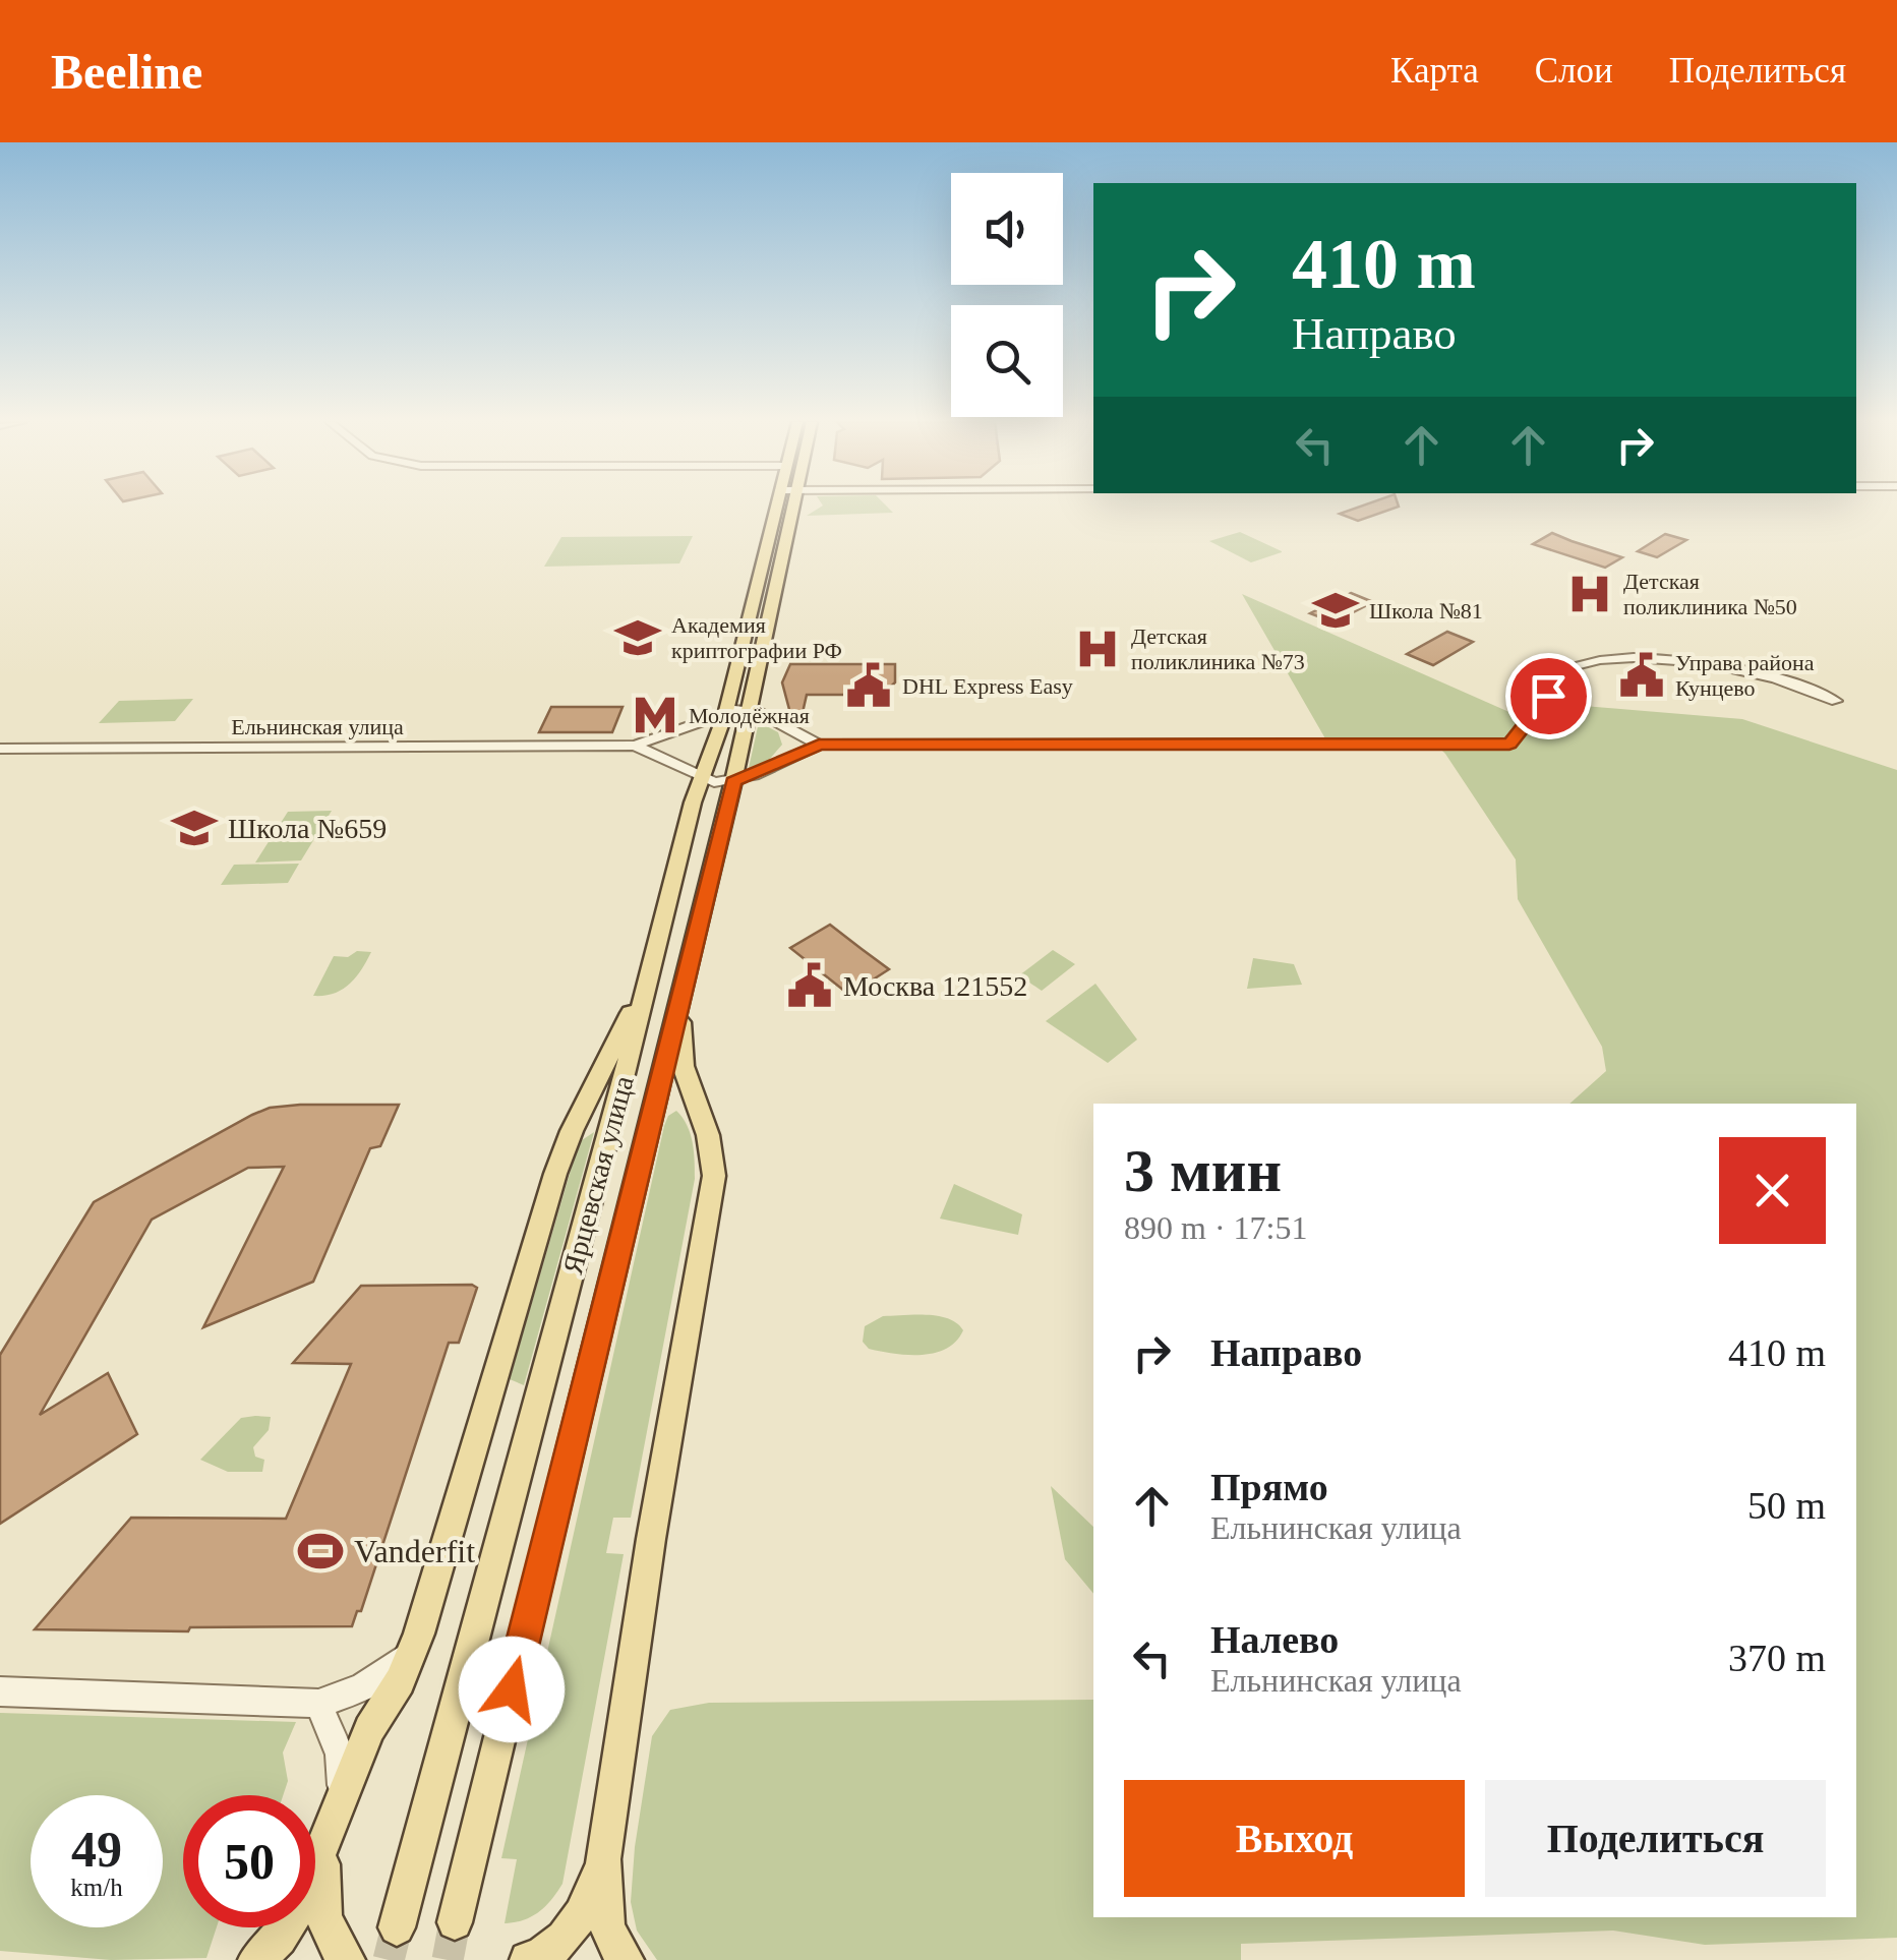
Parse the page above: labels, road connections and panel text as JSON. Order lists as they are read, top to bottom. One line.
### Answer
{"streets":{"main road":["Ярцевская улица"],"street":["Ельнинская улица"]},"places":{"hospital":["Детская поликлиника №50","Детская поликлиника №73"],"school or university":["Школа №81","Академия криптографии РФ","Школа №659"],"public building":["Управа района Кунцево","DHL Express Easy","Москва 121552"],"metro station":["Молодёжная"],"sports":["Vanderfit"]},"page":{"header":"Beeline","nav":["Карта","Слои","Поделиться"],"turn":["410 m","Направо"],"heading":["3 мин","890 m · 17:51"],"list":[{"name":"Направо","value":"410 m"},{"name":"Прямо","note":"Ельнинская улица","value":"50 m"},{"name":"Налево","note":"Ельнинская улица","value":"370 m"}],"buttons":["Выход","Поделиться"],"speed":"49 km/h","limit":"50"}}
